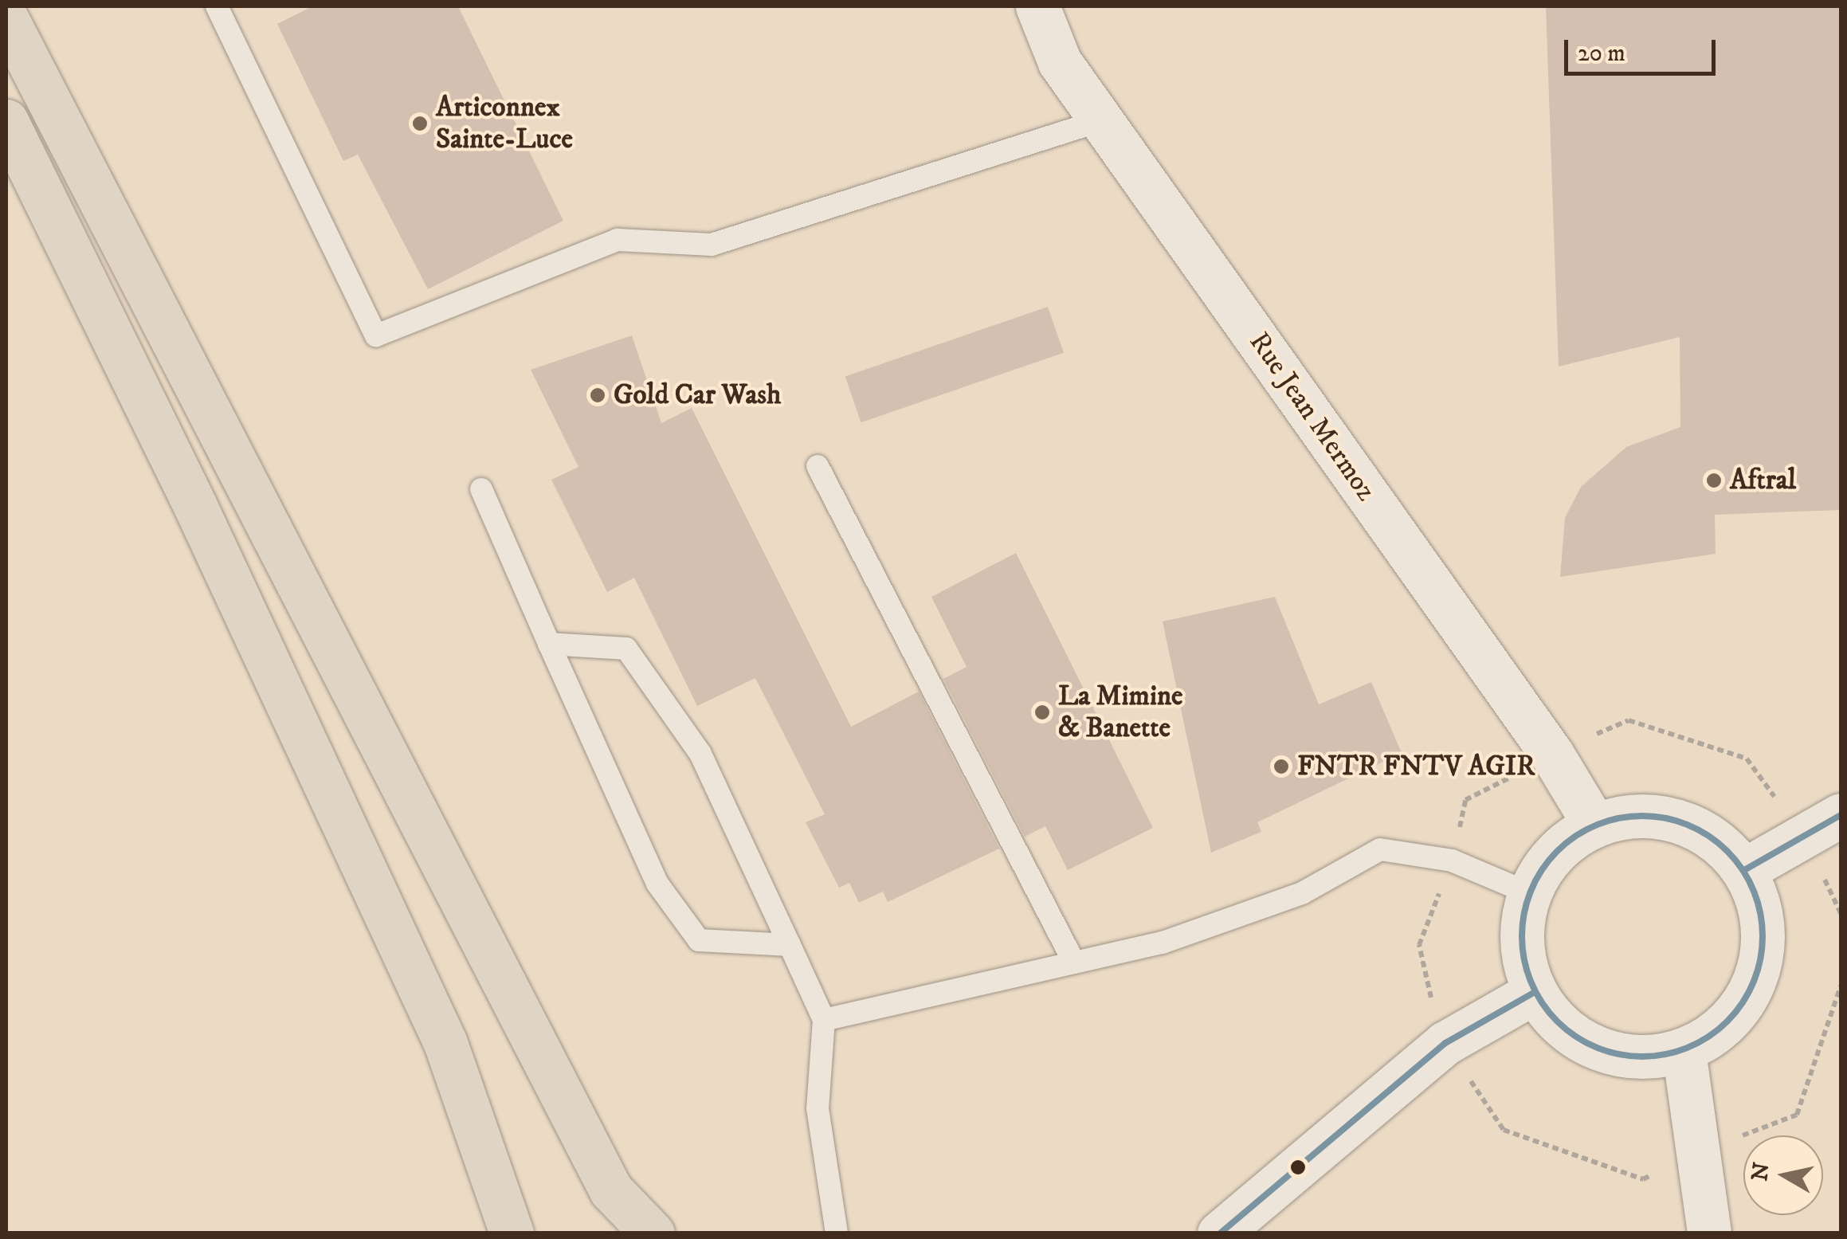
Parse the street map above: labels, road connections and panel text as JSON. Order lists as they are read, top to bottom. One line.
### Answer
{"streets":{"street":["Rue Jean Mermoz"]},"places":["Articonnex Sainte-Luce","Gold Car Wash","Aftral","La Mimine & Banette","FNTR FNTV AGIR"],"scale_bar":"20 m","north":"left"}
